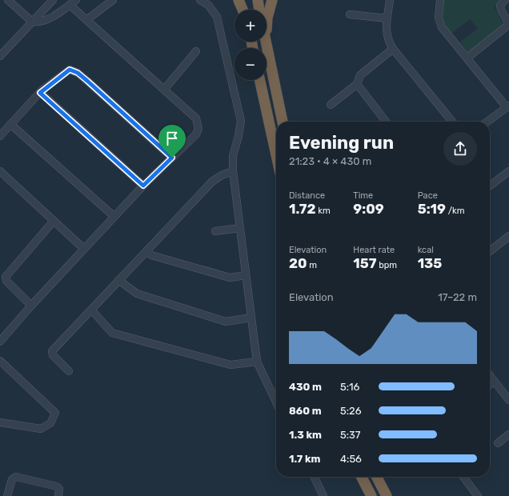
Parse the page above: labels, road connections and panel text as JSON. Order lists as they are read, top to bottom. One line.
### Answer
{"page":{"map_buttons":["+","−"],"heading":["Evening run","21:23 · 4 × 430 m"],"stats":[["Distance","1.72 km"],["Time","9:09"],["Pace","5:19 /km"],["Elevation","20 m"],["Heart rate","157 bpm"],["kcal","135"]],"chart":["Elevation","17–22 m"],"list":[{"name":"430 m","note":"5:16"},{"name":"860 m","note":"5:26"},{"name":"1.3 km","note":"5:37"},{"name":"1.7 km","note":"4:56"}]}}
